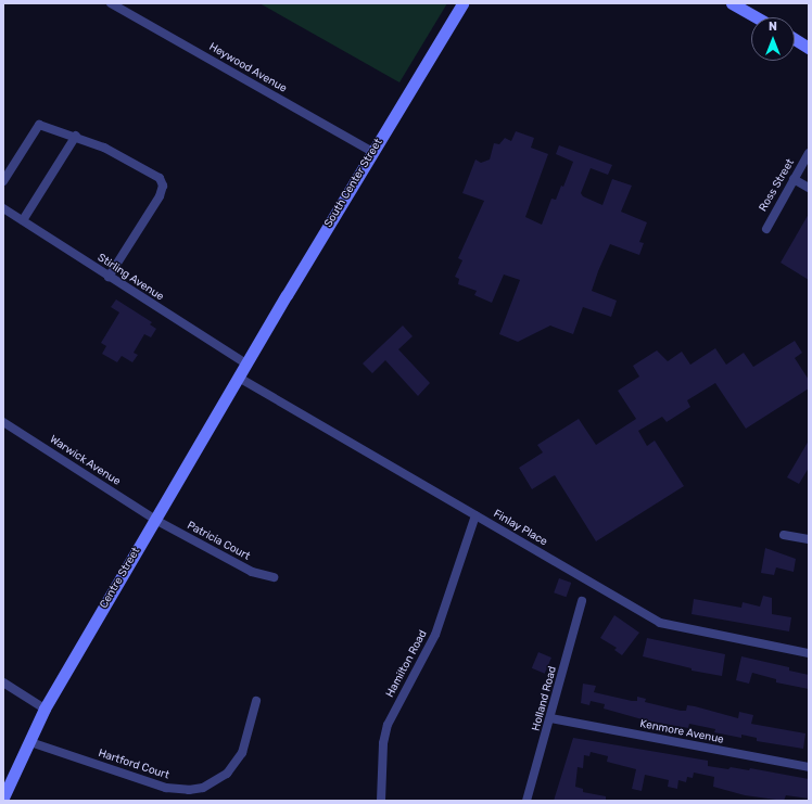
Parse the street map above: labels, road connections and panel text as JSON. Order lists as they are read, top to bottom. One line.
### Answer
{"streets":{"main road":["South Center Street","Centre Street"],"street":["Heywood Avenue","Ross Street","Stirling Avenue","Warwick Avenue","Finlay Place","Patricia Court","Hamilton Road","Holland Road","Kenmore Avenue","Hartford Court"]},"crossings":[["Heywood Avenue","South Center Street"],["South Center Street","Stirling Avenue"],["South Center Street","Centre Street"],["Stirling Avenue","Centre Street"],["Warwick Avenue","Patricia Court"],["Warwick Avenue","Centre Street"],["Finlay Place","Centre Street"],["Finlay Place","Hamilton Road"],["Patricia Court","Centre Street"],["Centre Street","Hartford Court"],["Holland Road","Kenmore Avenue"]],"north":"top"}
